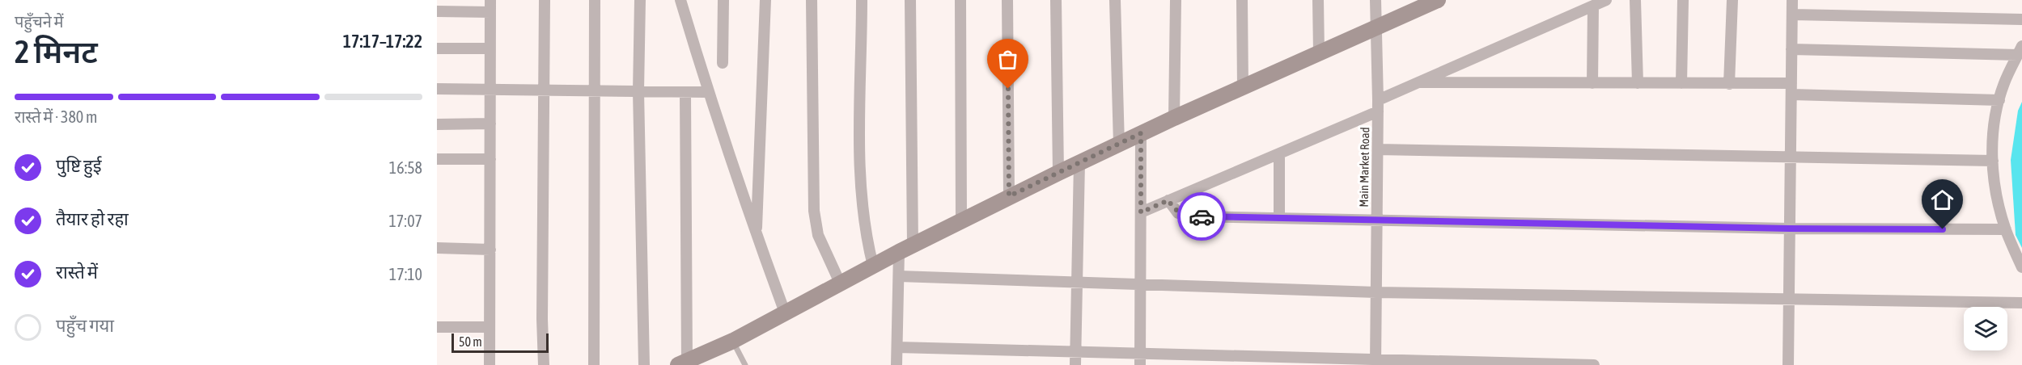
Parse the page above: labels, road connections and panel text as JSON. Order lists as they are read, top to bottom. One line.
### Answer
{"streets":{"street":["Main Market Road"]},"scale_bar":"50 m","page":{"heading":["2 मिनट","पहुँचने में","17:17–17:22"],"bar":"रास्ते में · 380 m","list":[["पुष्टि हुई","16:58"],["तैयार हो रहा","17:07"],["रास्ते में","17:10"],"पहुँच गया"],"scale":"50 m"}}
